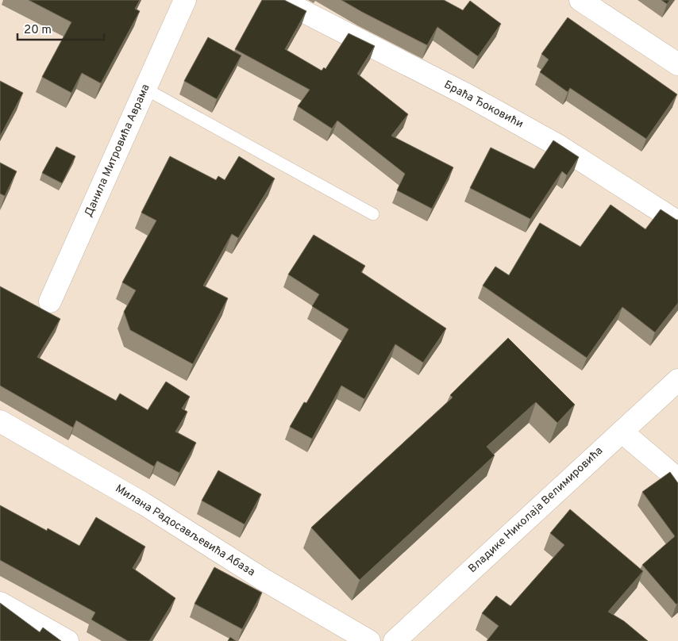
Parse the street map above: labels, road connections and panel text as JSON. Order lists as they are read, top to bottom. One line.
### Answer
{"streets":{"street":["Браћа Ђоковићи","Данила Митровића Аврама","Владике Николаја Велимировића","Милана Радосављевића Абаза"]},"scale_bar":"20 m"}
